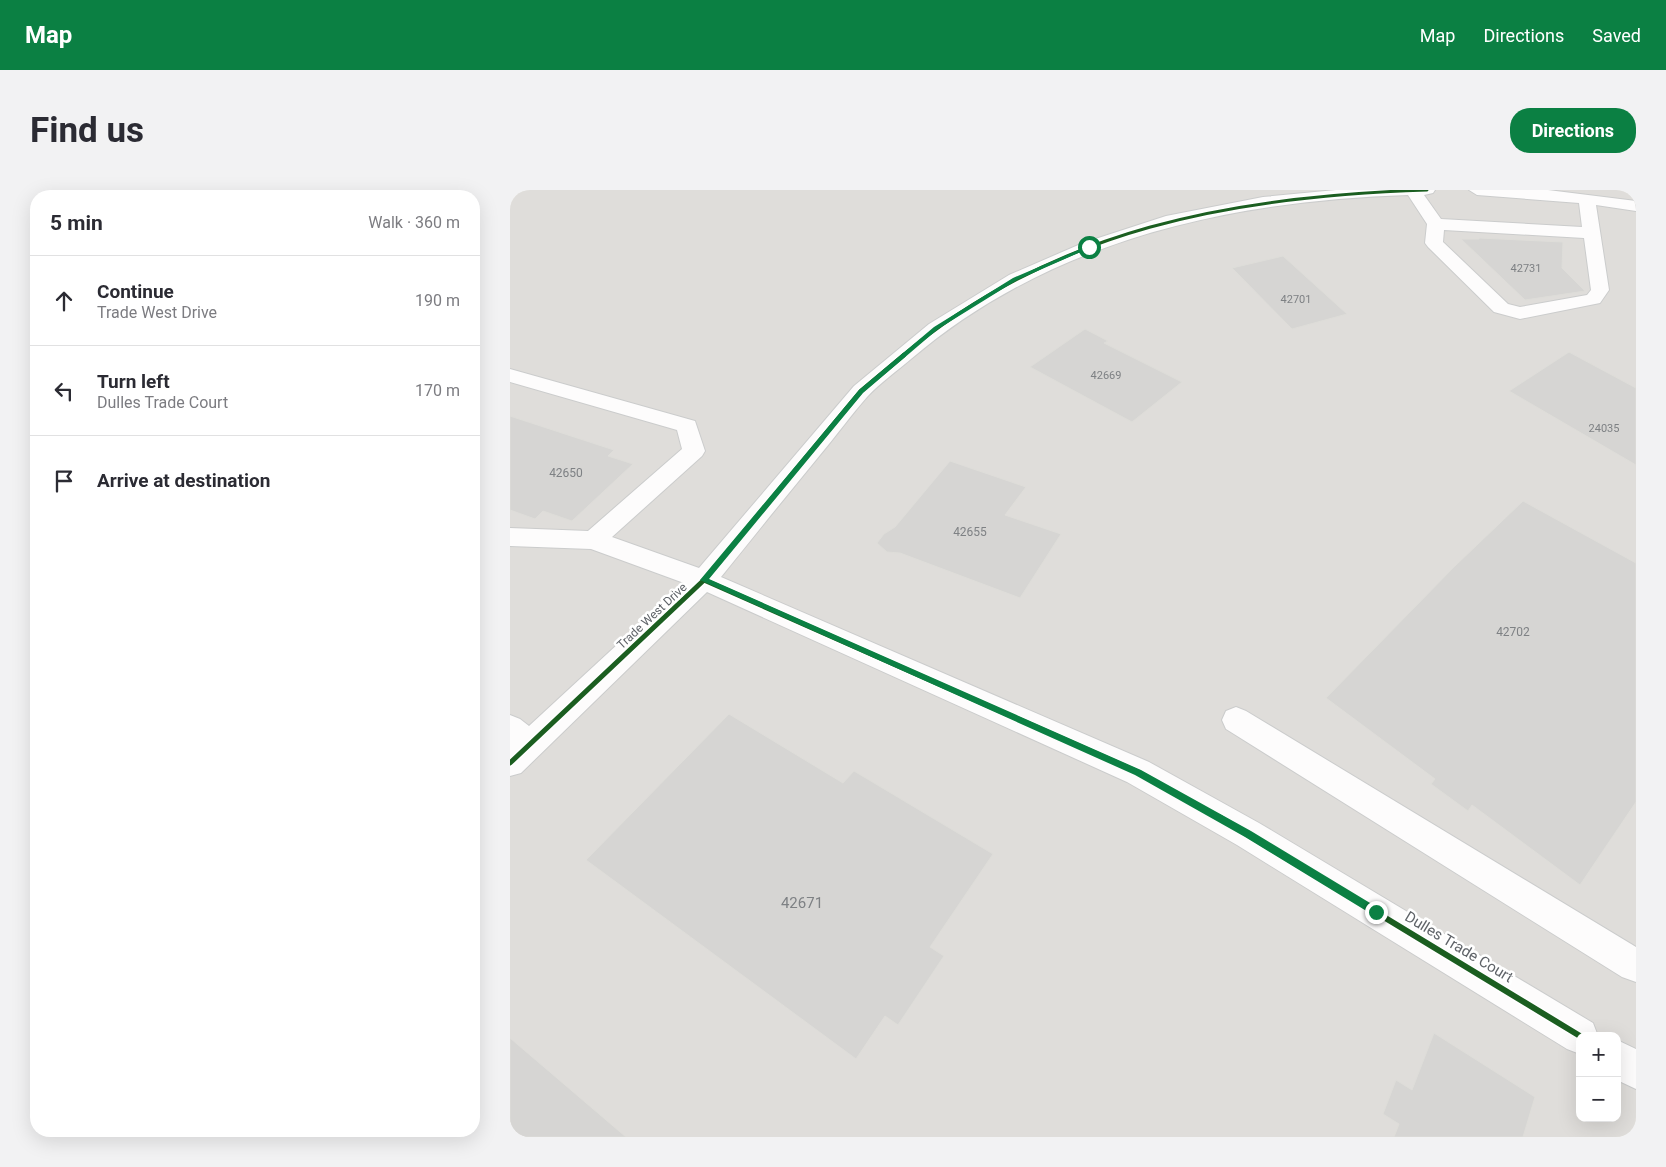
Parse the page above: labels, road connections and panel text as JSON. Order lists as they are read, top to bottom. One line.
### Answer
{"streets":{"street":["Trade West Drive","Dulles Trade Court"]},"crossings":[["Trade West Drive","Dulles Trade Court"]],"house_numbers":["42731","42701","42669","24035","42650","42655","42702","42671"],"page":{"header":"Map","nav":["Map","Directions","Saved"],"buttons":"Directions","title":"Find us","heading":["5 min","Walk · 360 m"],"list":[["Continue","Trade West Drive","190 m"],["Turn left","Dulles Trade Court","170 m"],"Arrive at destination"],"map_buttons":["+","−"]}}
